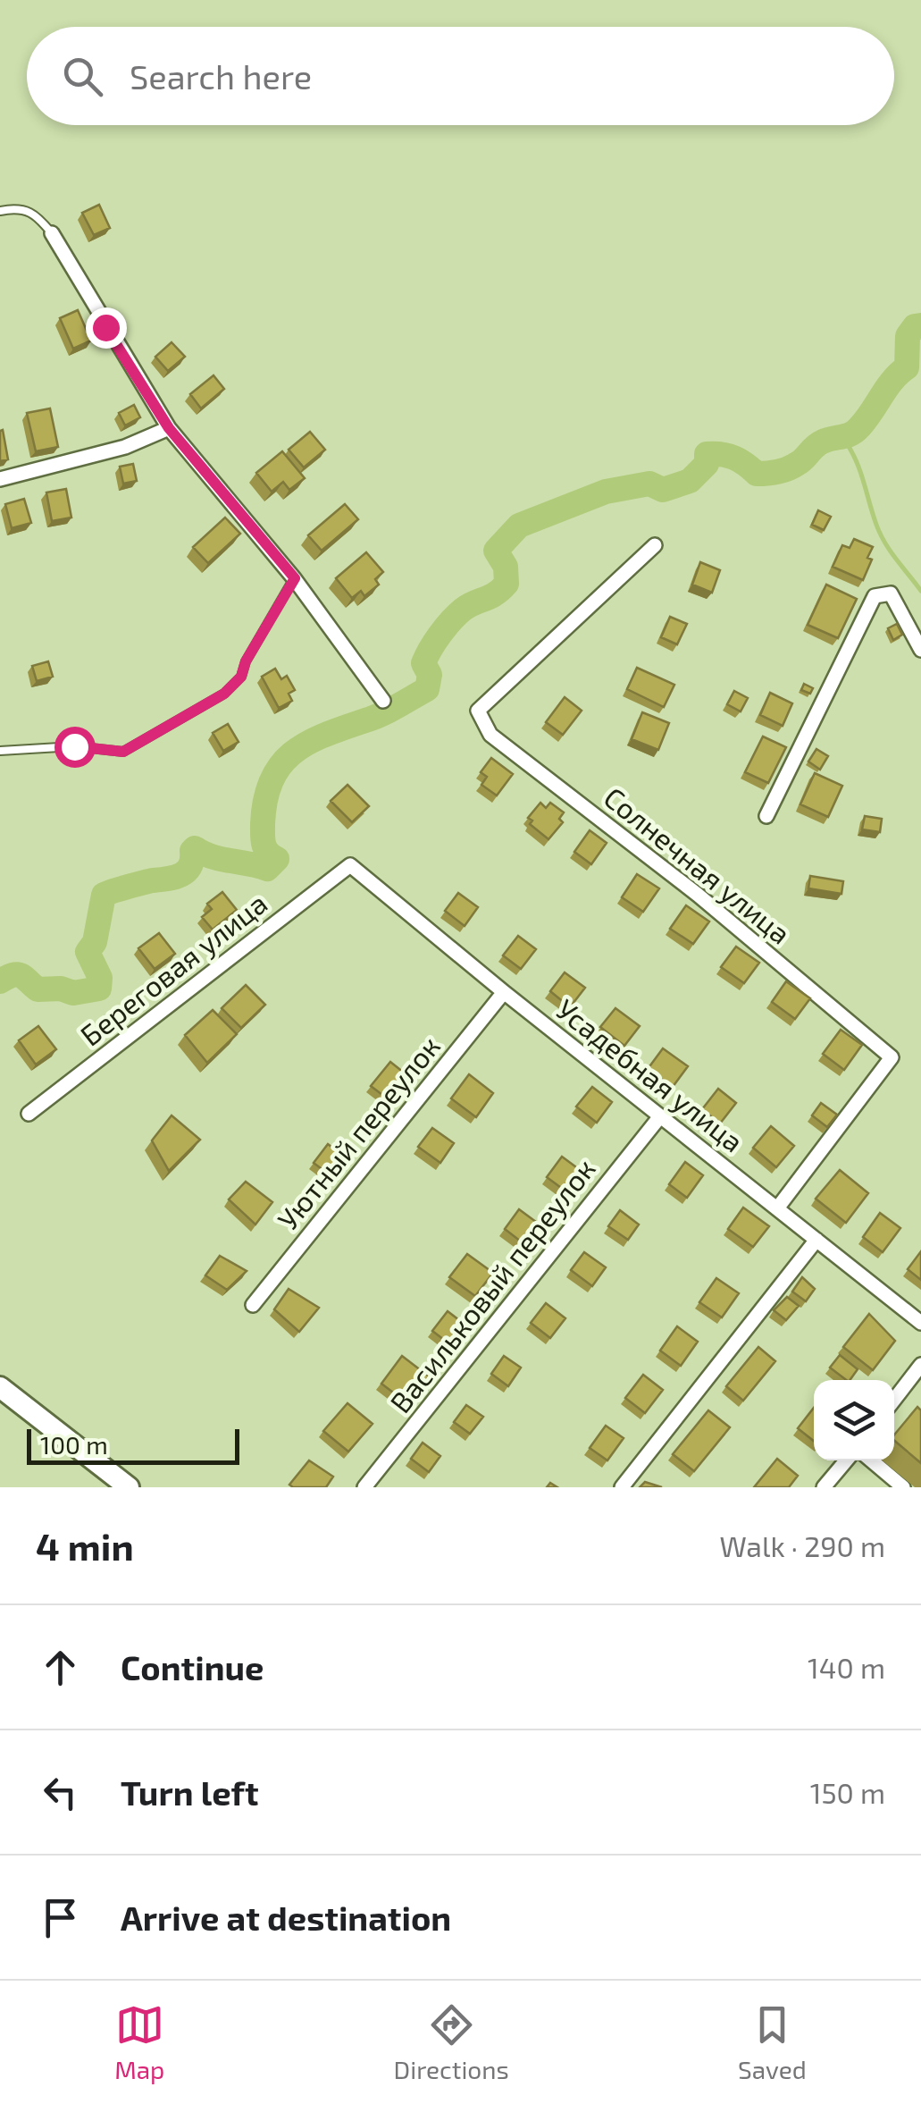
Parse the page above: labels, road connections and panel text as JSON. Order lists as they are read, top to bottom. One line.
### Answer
{"streets":{"street":["Солнечная улица","Береговая улица","Усадебная улица","Уютный переулок","Васильковый переулок"]},"crossings":[["Солнечная улица","Усадебная улица"],["Береговая улица","Усадебная улица"],["Усадебная улица","Уютный переулок"],["Усадебная улица","Васильковый переулок"]],"scale_bar":"100 m","page":{"search":"Search here","scale":"100 m","heading":["4 min","Walk · 290 m"],"list":[["Continue","140 m"],["Turn left","150 m"],"Arrive at destination"],"nav":["Map","Directions","Saved"]}}
